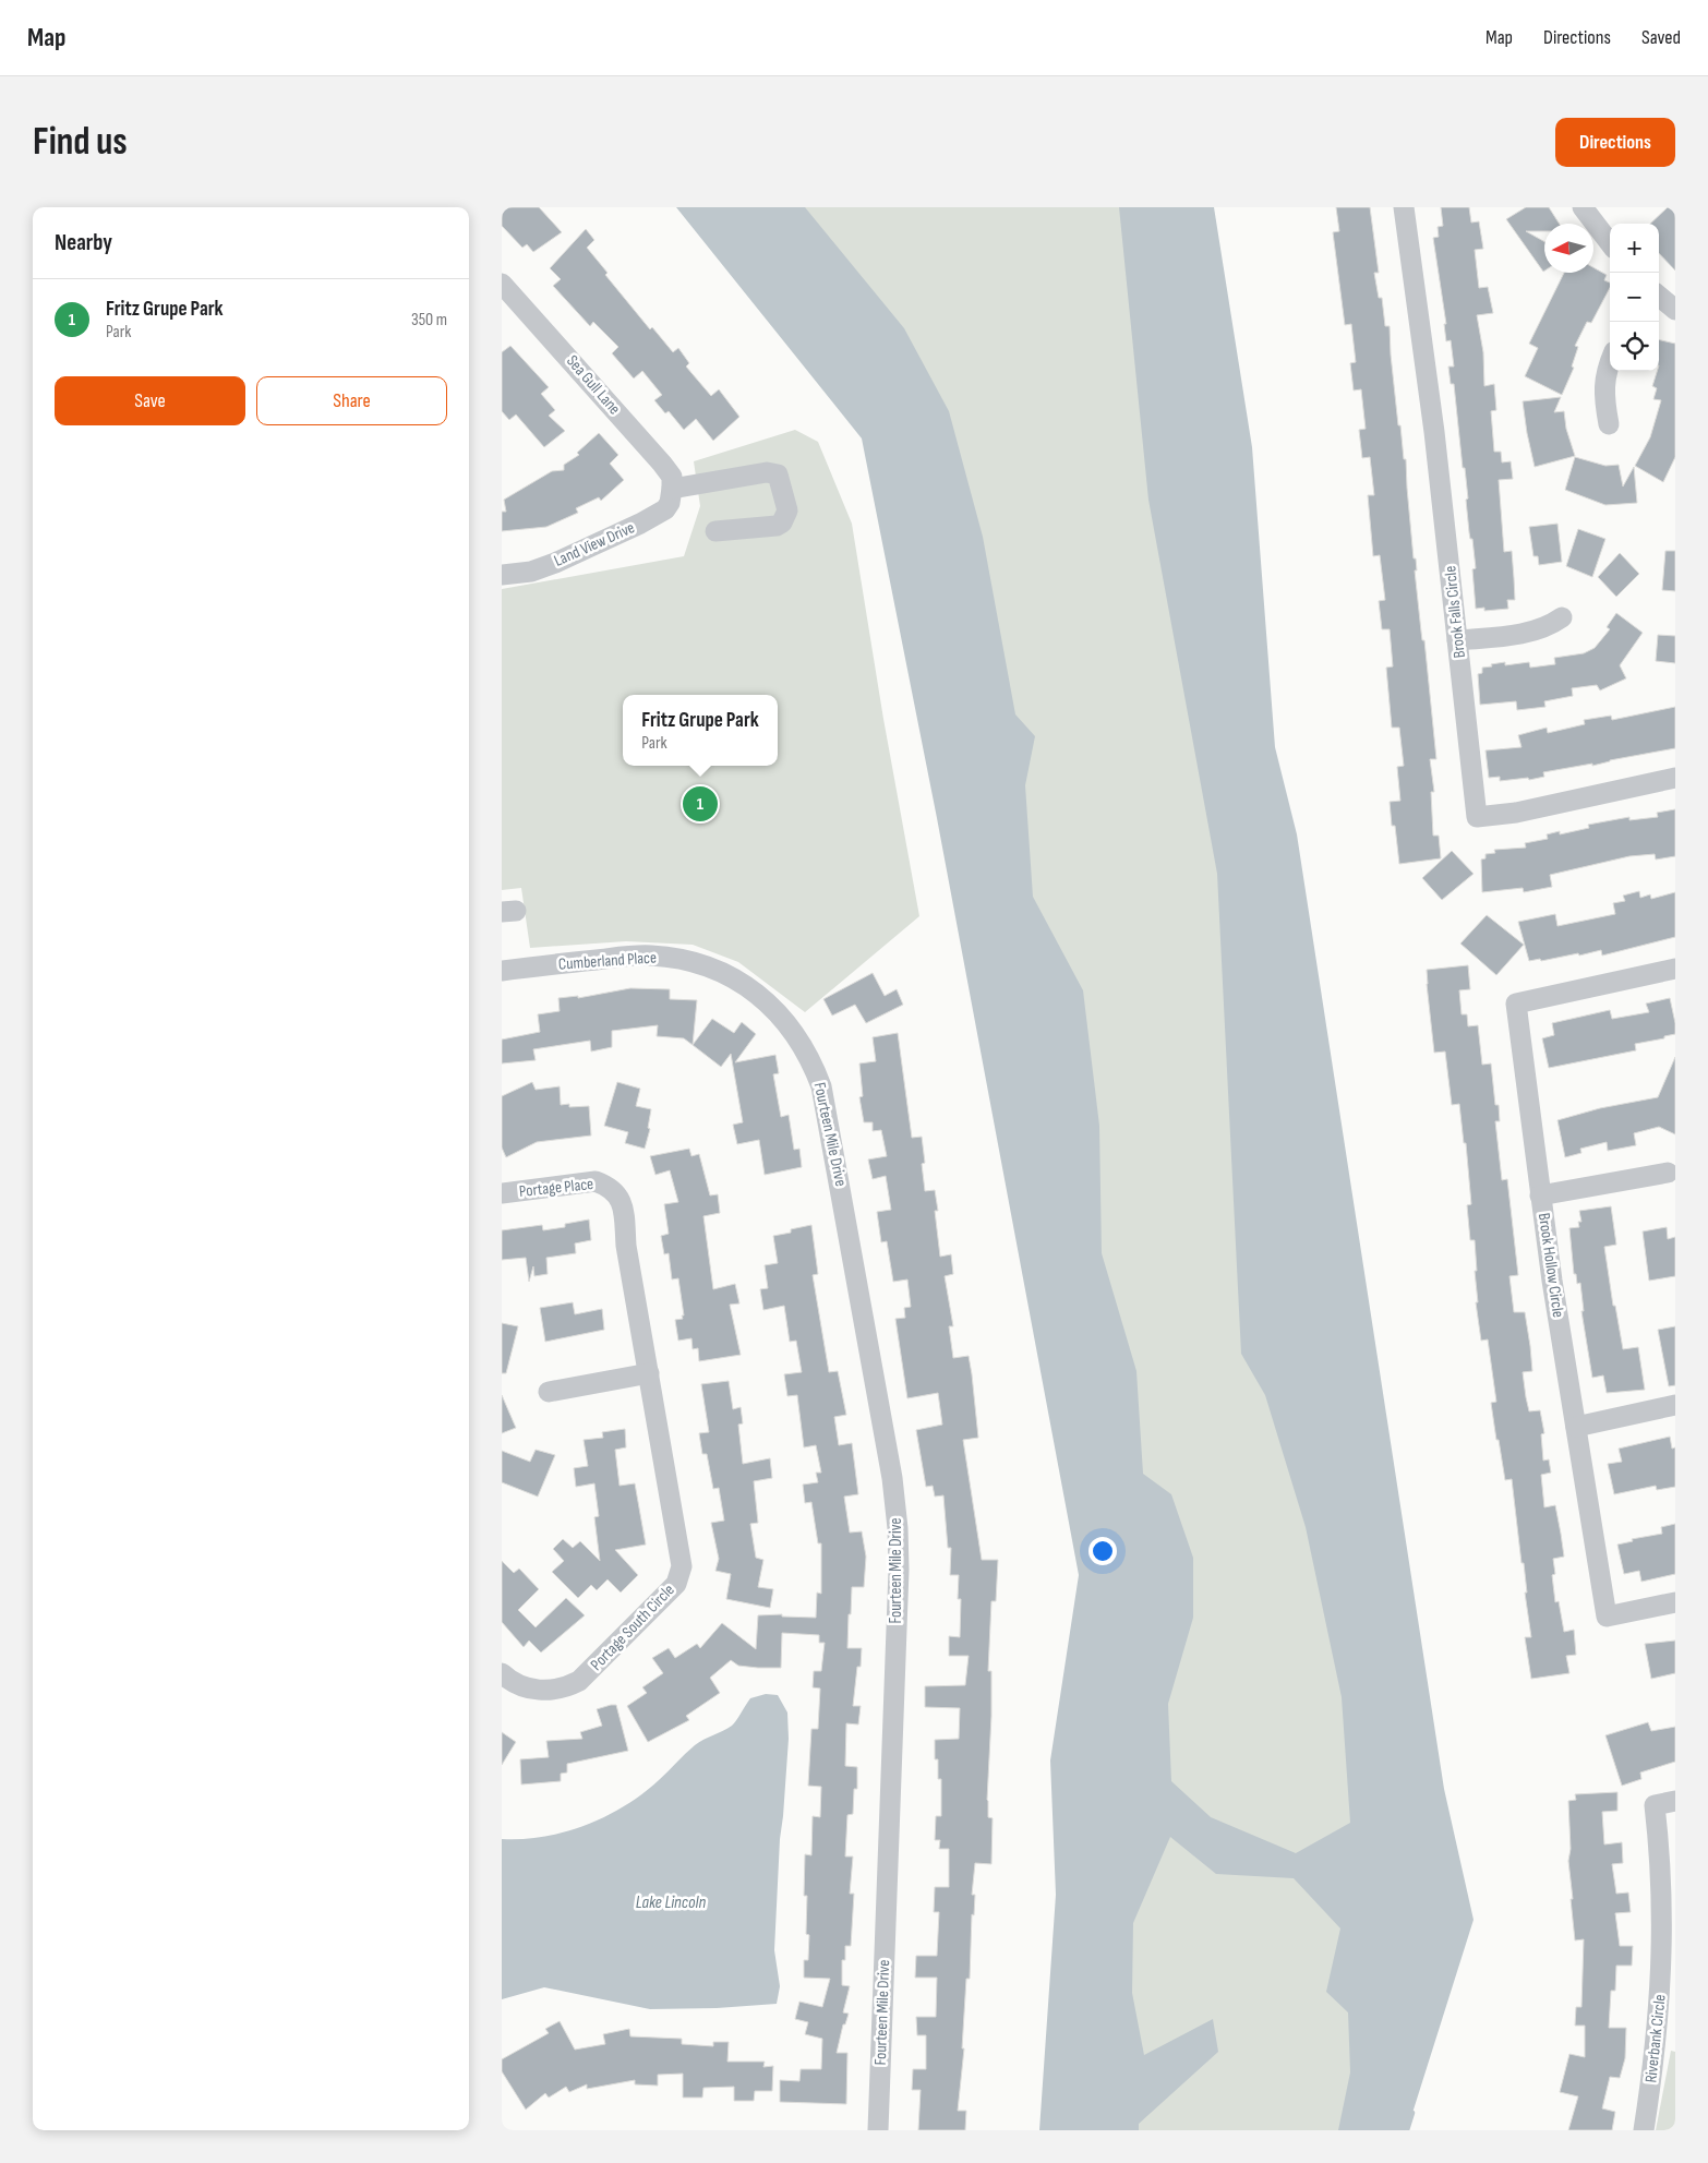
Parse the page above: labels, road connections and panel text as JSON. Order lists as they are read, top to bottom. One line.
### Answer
{"streets":{"street":["Sea Gull Lane","Land View Drive","Brook Falls Circle","Cumberland Place","Fourteen Mile Drive","Portage Place","Brook Hollow Circle","Portage South Circle","Riverbank Circle"]},"crossings":[["Sea Gull Lane","Land View Drive"],["Cumberland Place","Fourteen Mile Drive"],["Portage Place","Portage South Circle"]],"water":["Lake Lincoln"],"north":"left","page":{"header":"Map","nav":["Map","Directions","Saved"],"buttons":["Directions",["Save","Share"]],"title":"Find us","heading":"Nearby","map_buttons":["+","−"],"list":[{"mark":"1","name":"Fritz Grupe Park","note":"Park","value":"350 m"}],"popup":["Fritz Grupe Park","Park"],"pins":"1"}}
